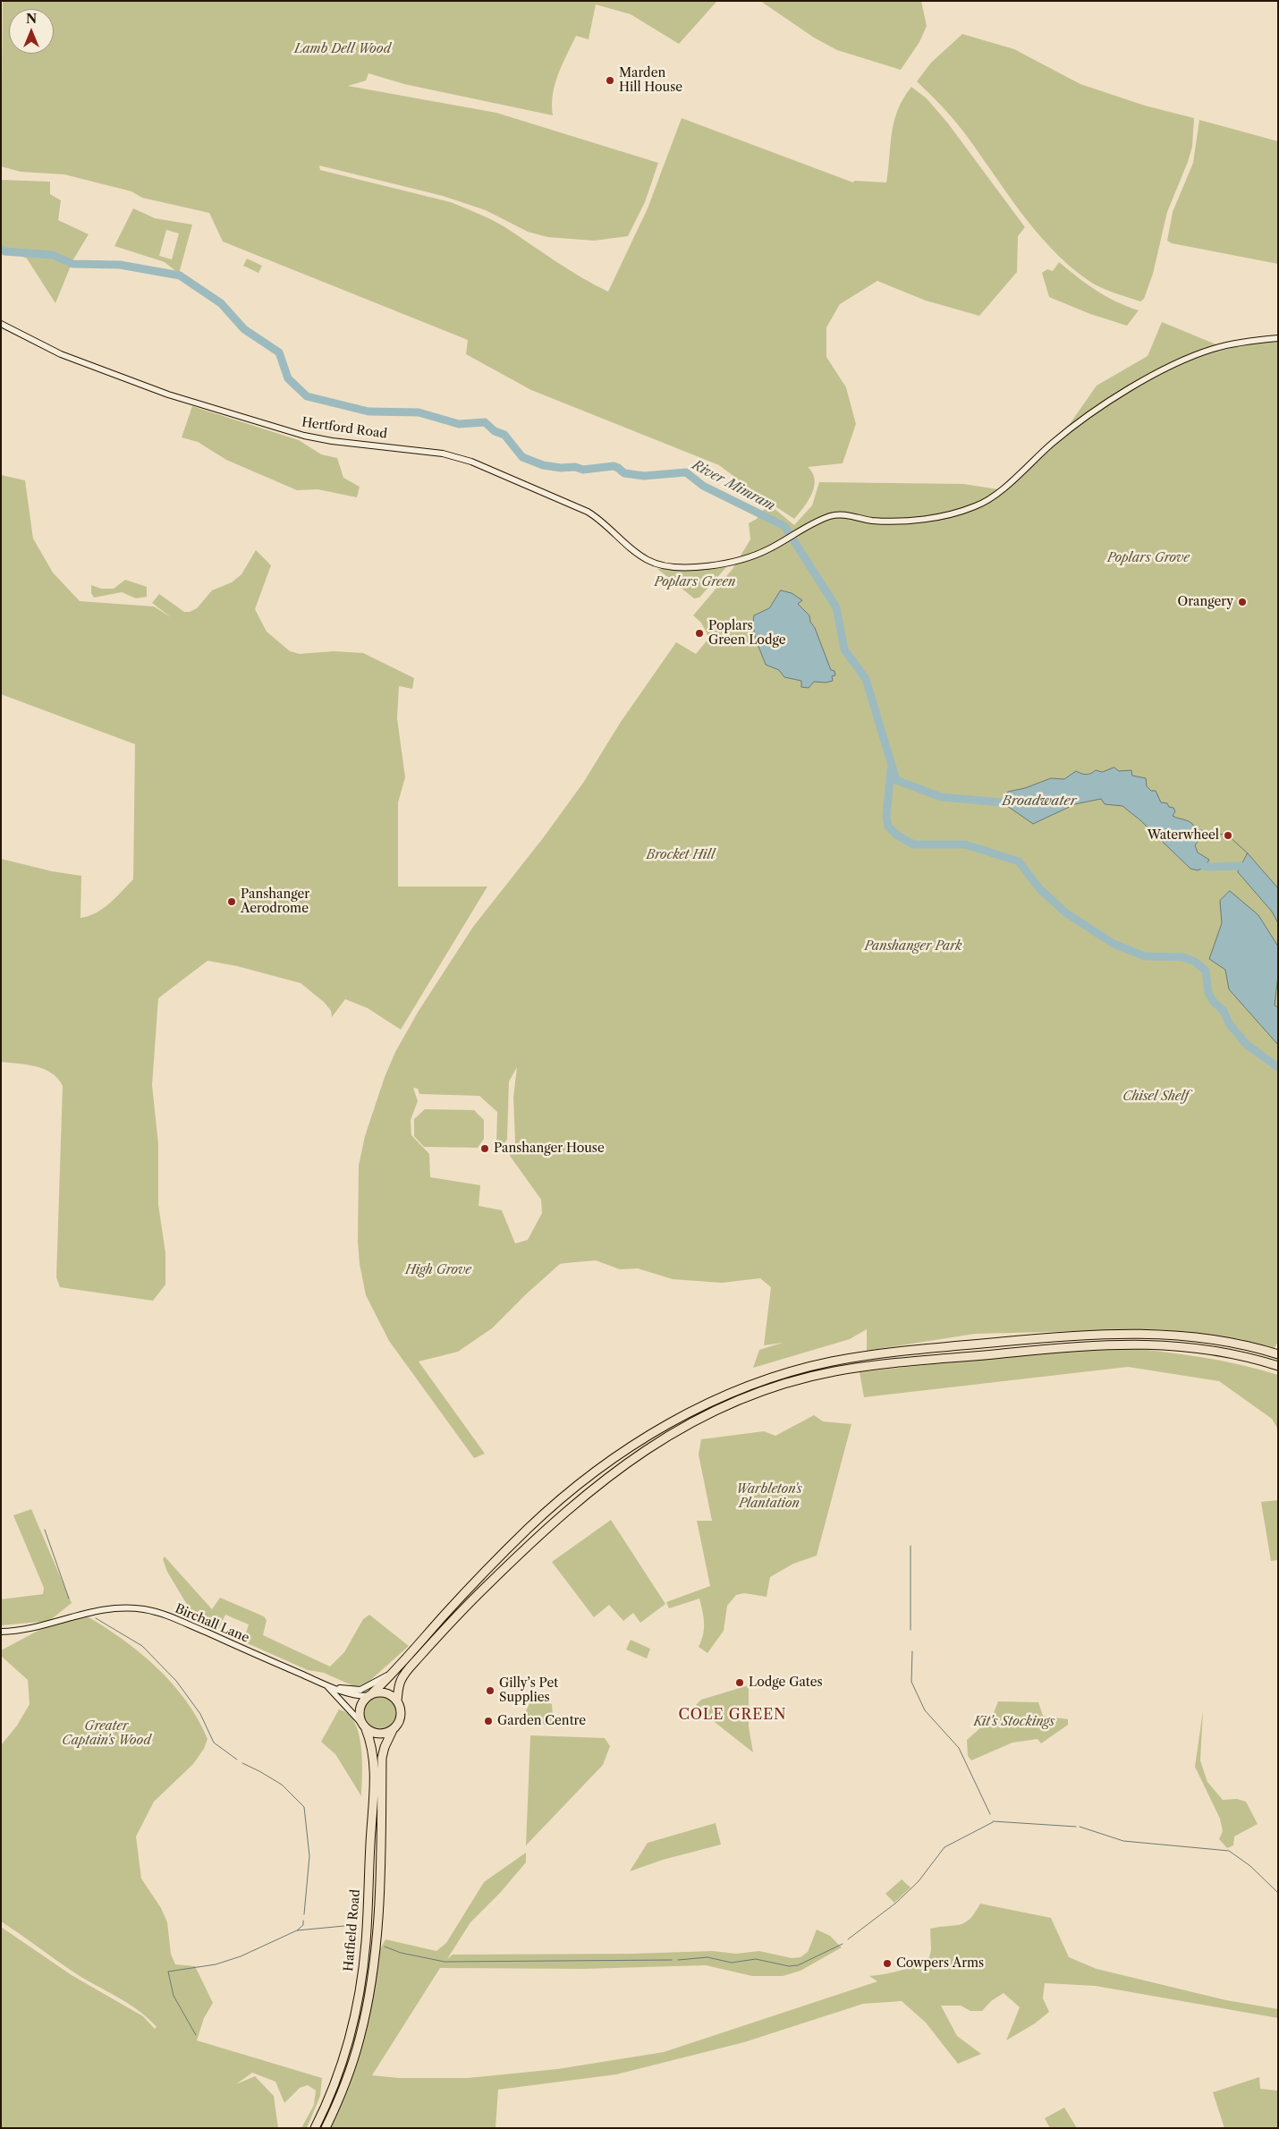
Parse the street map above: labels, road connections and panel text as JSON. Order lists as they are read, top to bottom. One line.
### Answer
{"streets":{"highway":["Hatfield Road"],"main road":["Hertford Road","Birchall Lane"]},"crossings":[["Birchall Lane","Hatfield Road"]],"districts":["COLE GREEN"],"water":["River Mimram","Broadwater"],"parks":["Lamb Dell Wood","Poplars Grove","Poplars Green","Brocket Hill","Panshanger Park","Chisel Shelf","High Grove","Warbleton's Plantation","Kit's Stockings","Greater Captain's Wood"],"places":["Marden Hill House","Orangery","Poplars Green Lodge","Waterwheel","Panshanger Aerodrome","Panshanger House","Lodge Gates","Gilly’s Pet Supplies","Garden Centre","Cowpers Arms"],"north":"top"}
